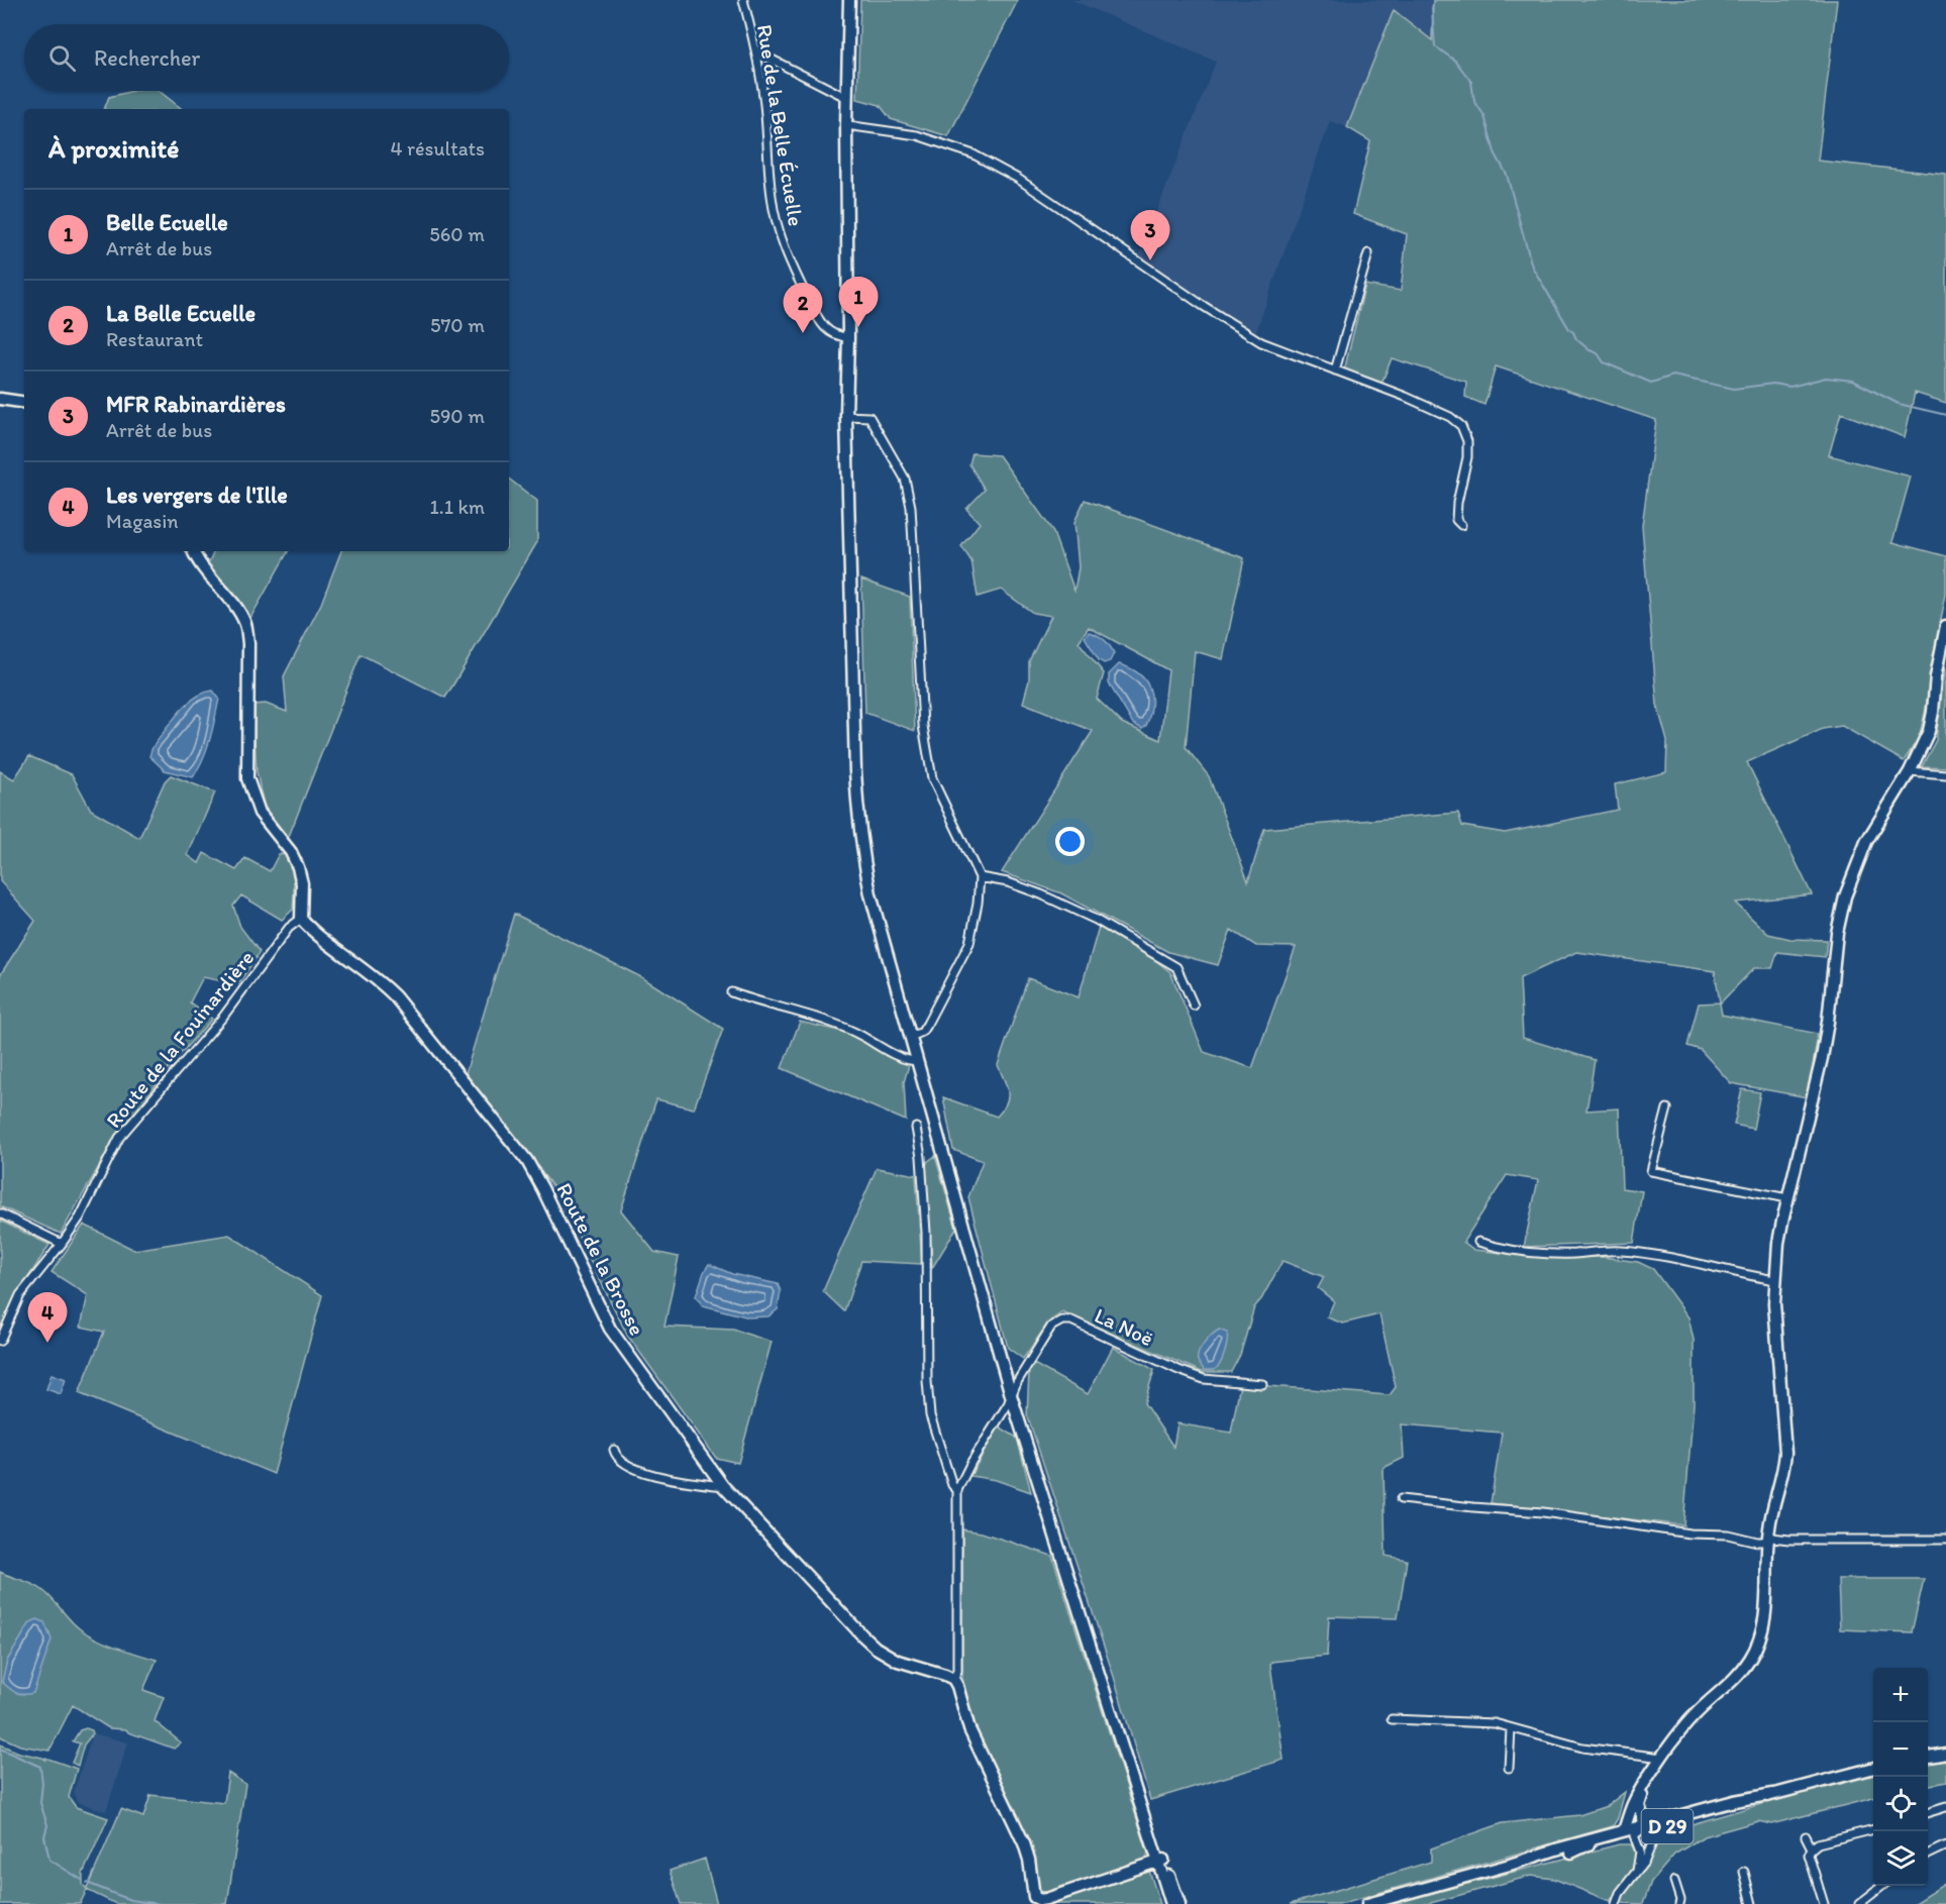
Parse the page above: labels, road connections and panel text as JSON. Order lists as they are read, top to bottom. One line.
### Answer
{"streets":{"street":["Rue de la Belle Écuelle","Route de la Fouinardière","Route de la Brosse","La Noë","D 29"]},"crossings":[["Route de la Fouinardière","Route de la Brosse"]],"page":{"search":"Rechercher","heading":["À proximité","4 résultats"],"list":[{"mark":"1","name":"Belle Ecuelle","note":"Arrêt de bus","value":"560 m"},{"mark":"2","name":"La Belle Ecuelle","note":"Restaurant","value":"570 m"},{"mark":"3","name":"MFR Rabinardières","note":"Arrêt de bus","value":"590 m"},{"mark":"4","name":"Les vergers de l'Ille","note":"Magasin","value":"1.1 km"}],"pins":["3","1","2","4"],"map_buttons":["+","−"]}}
